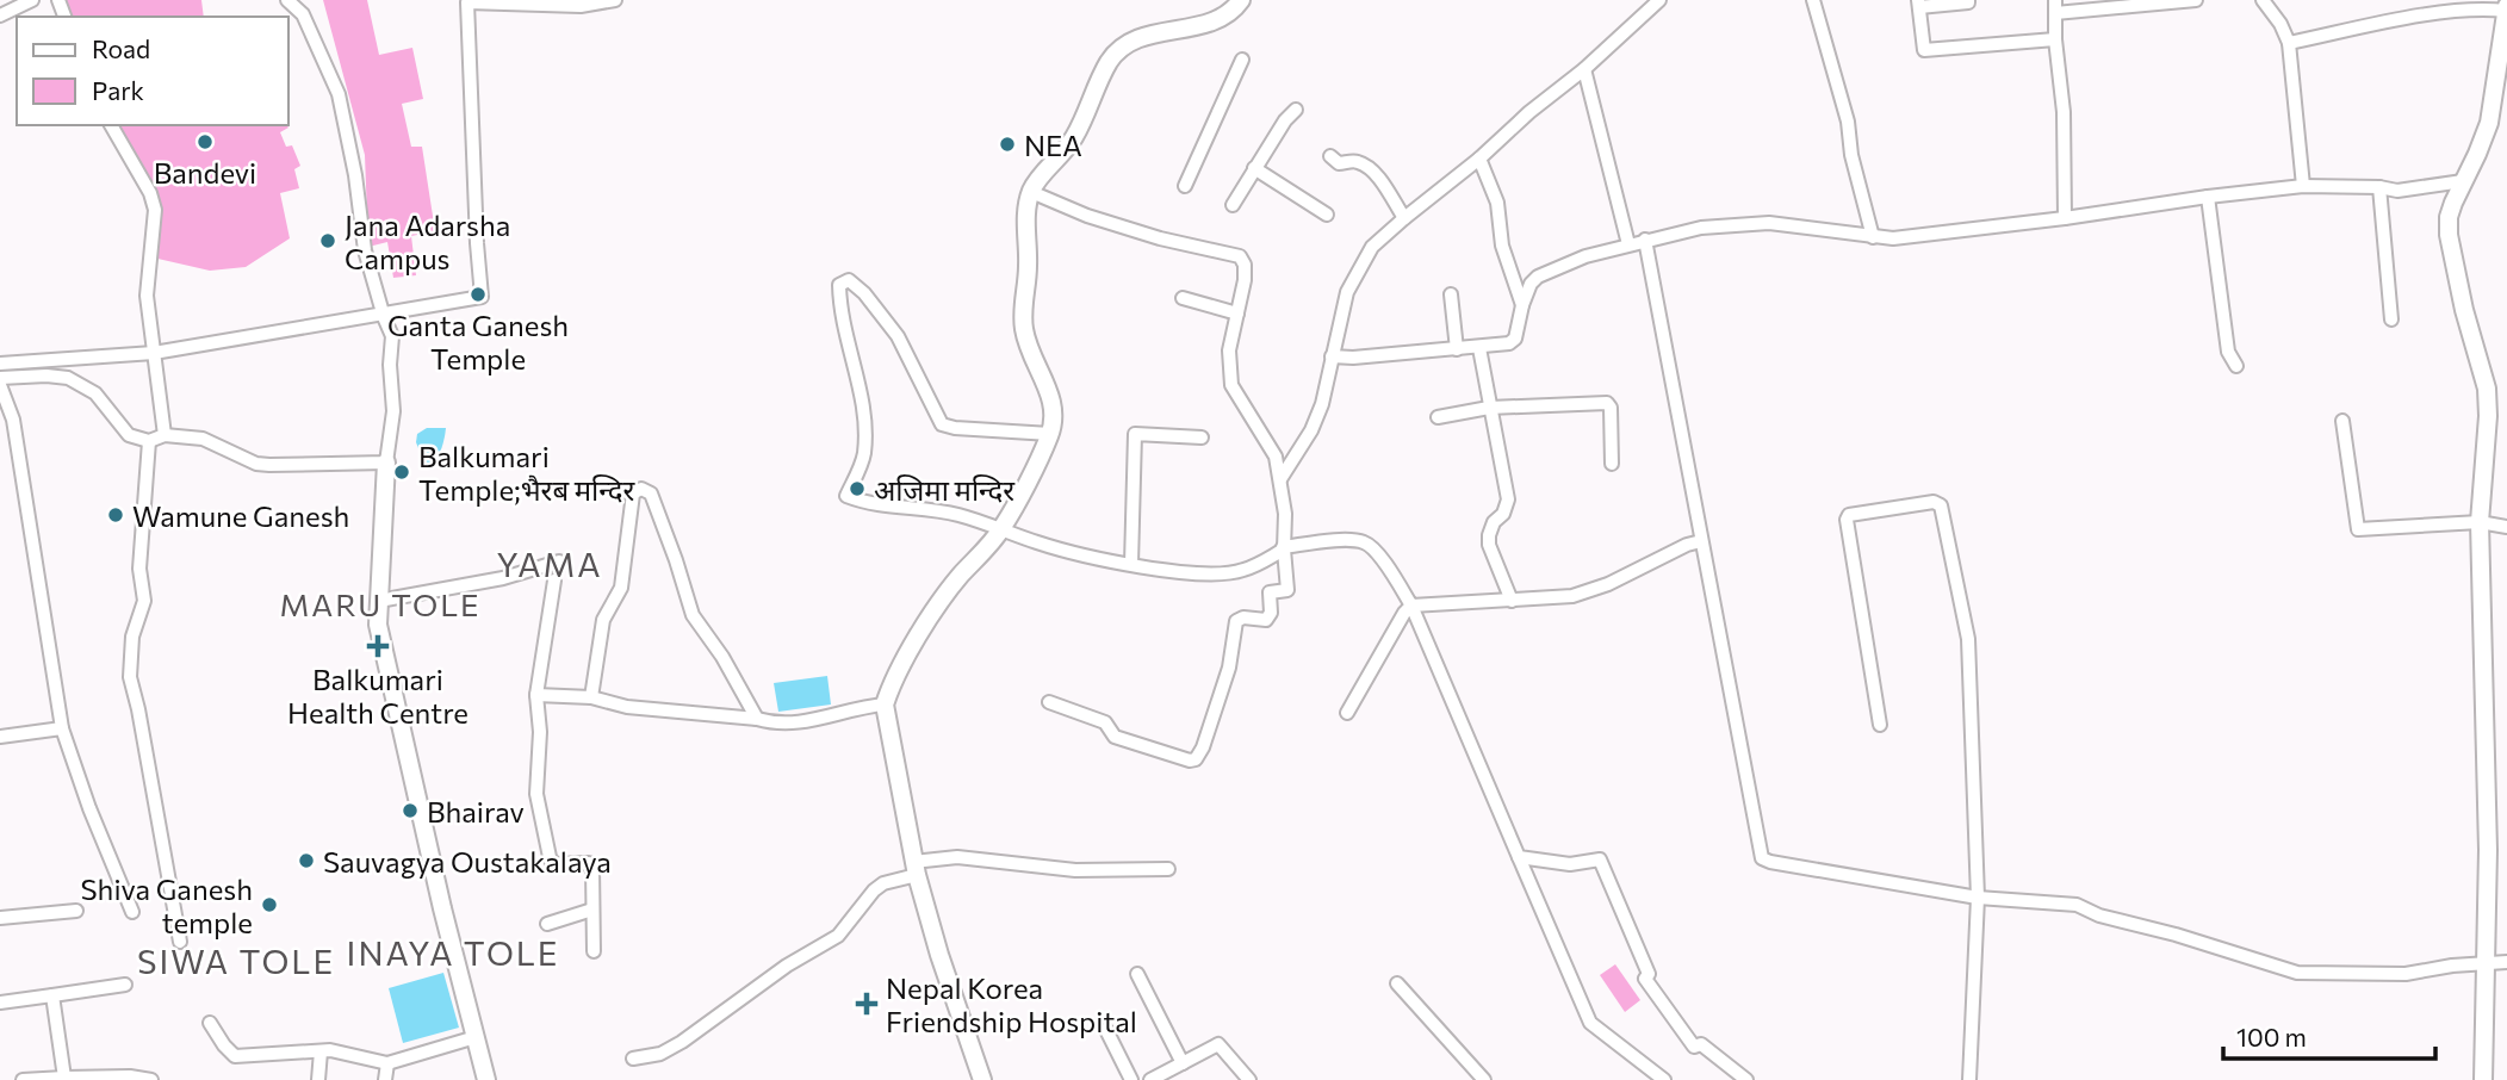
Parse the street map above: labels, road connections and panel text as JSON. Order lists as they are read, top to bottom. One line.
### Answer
{"districts":["YAMA","MARU TOLE","INAYA TOLE","SIWA TOLE"],"places":{"other":["Bandevi","NEA","Jana Adarsha Campus","Ganta Ganesh Temple","Balkumari Temple;भैरब मन्दिर","अजिमा मन्दिर","Wamune Ganesh","Bhairav","Sauvagya Oustakalaya","Shiva Ganesh temple"],"health":["Balkumari Health Centre","Nepal Korea Friendship Hospital"]},"legend":["Road","Park"],"scale_bar":"100 m"}
